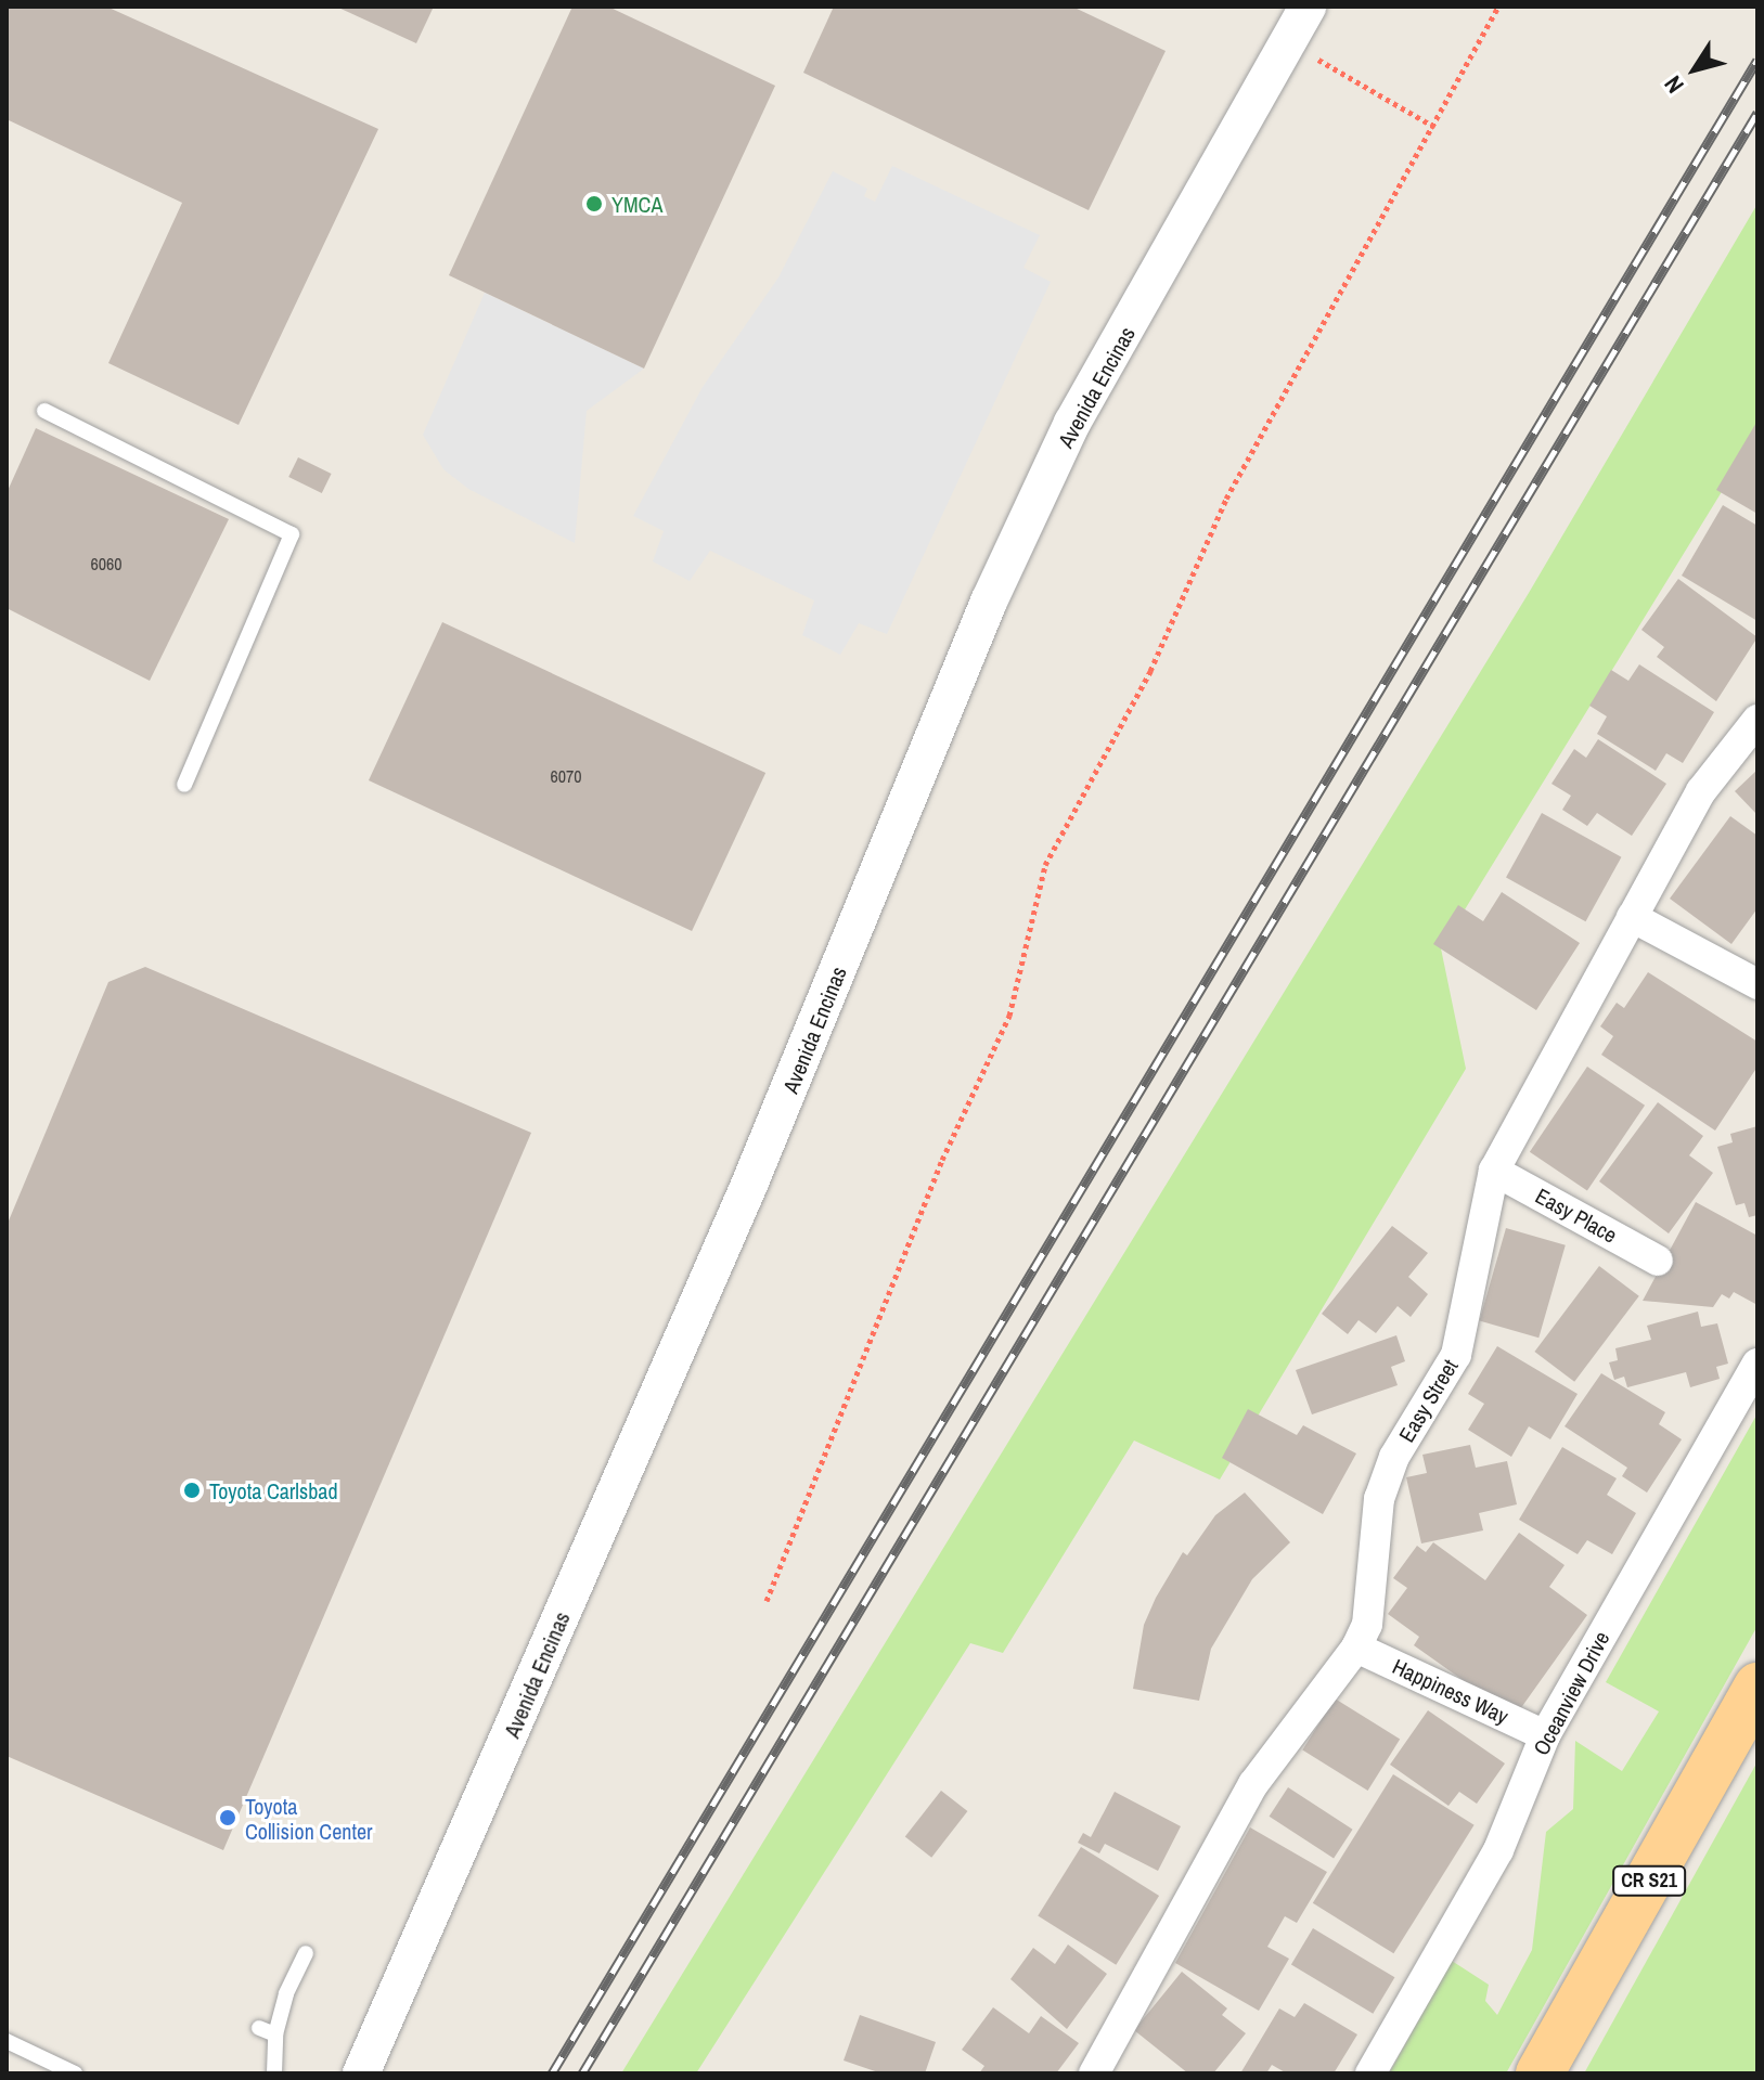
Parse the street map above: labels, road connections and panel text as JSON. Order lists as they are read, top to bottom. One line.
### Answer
{"streets":{"main road":["CR S21"],"street":["Avenida Encinas","Easy Place","Easy Street","Happiness Way","Oceanview Drive"]},"crossings":[["Easy Place","Easy Street"],["Easy Street","Happiness Way"],["Happiness Way","Oceanview Drive"]],"places":["YMCA","Toyota Carlsbad","Toyota Collision Center"],"house_numbers":["6060","6070"],"north":"bottom left"}
